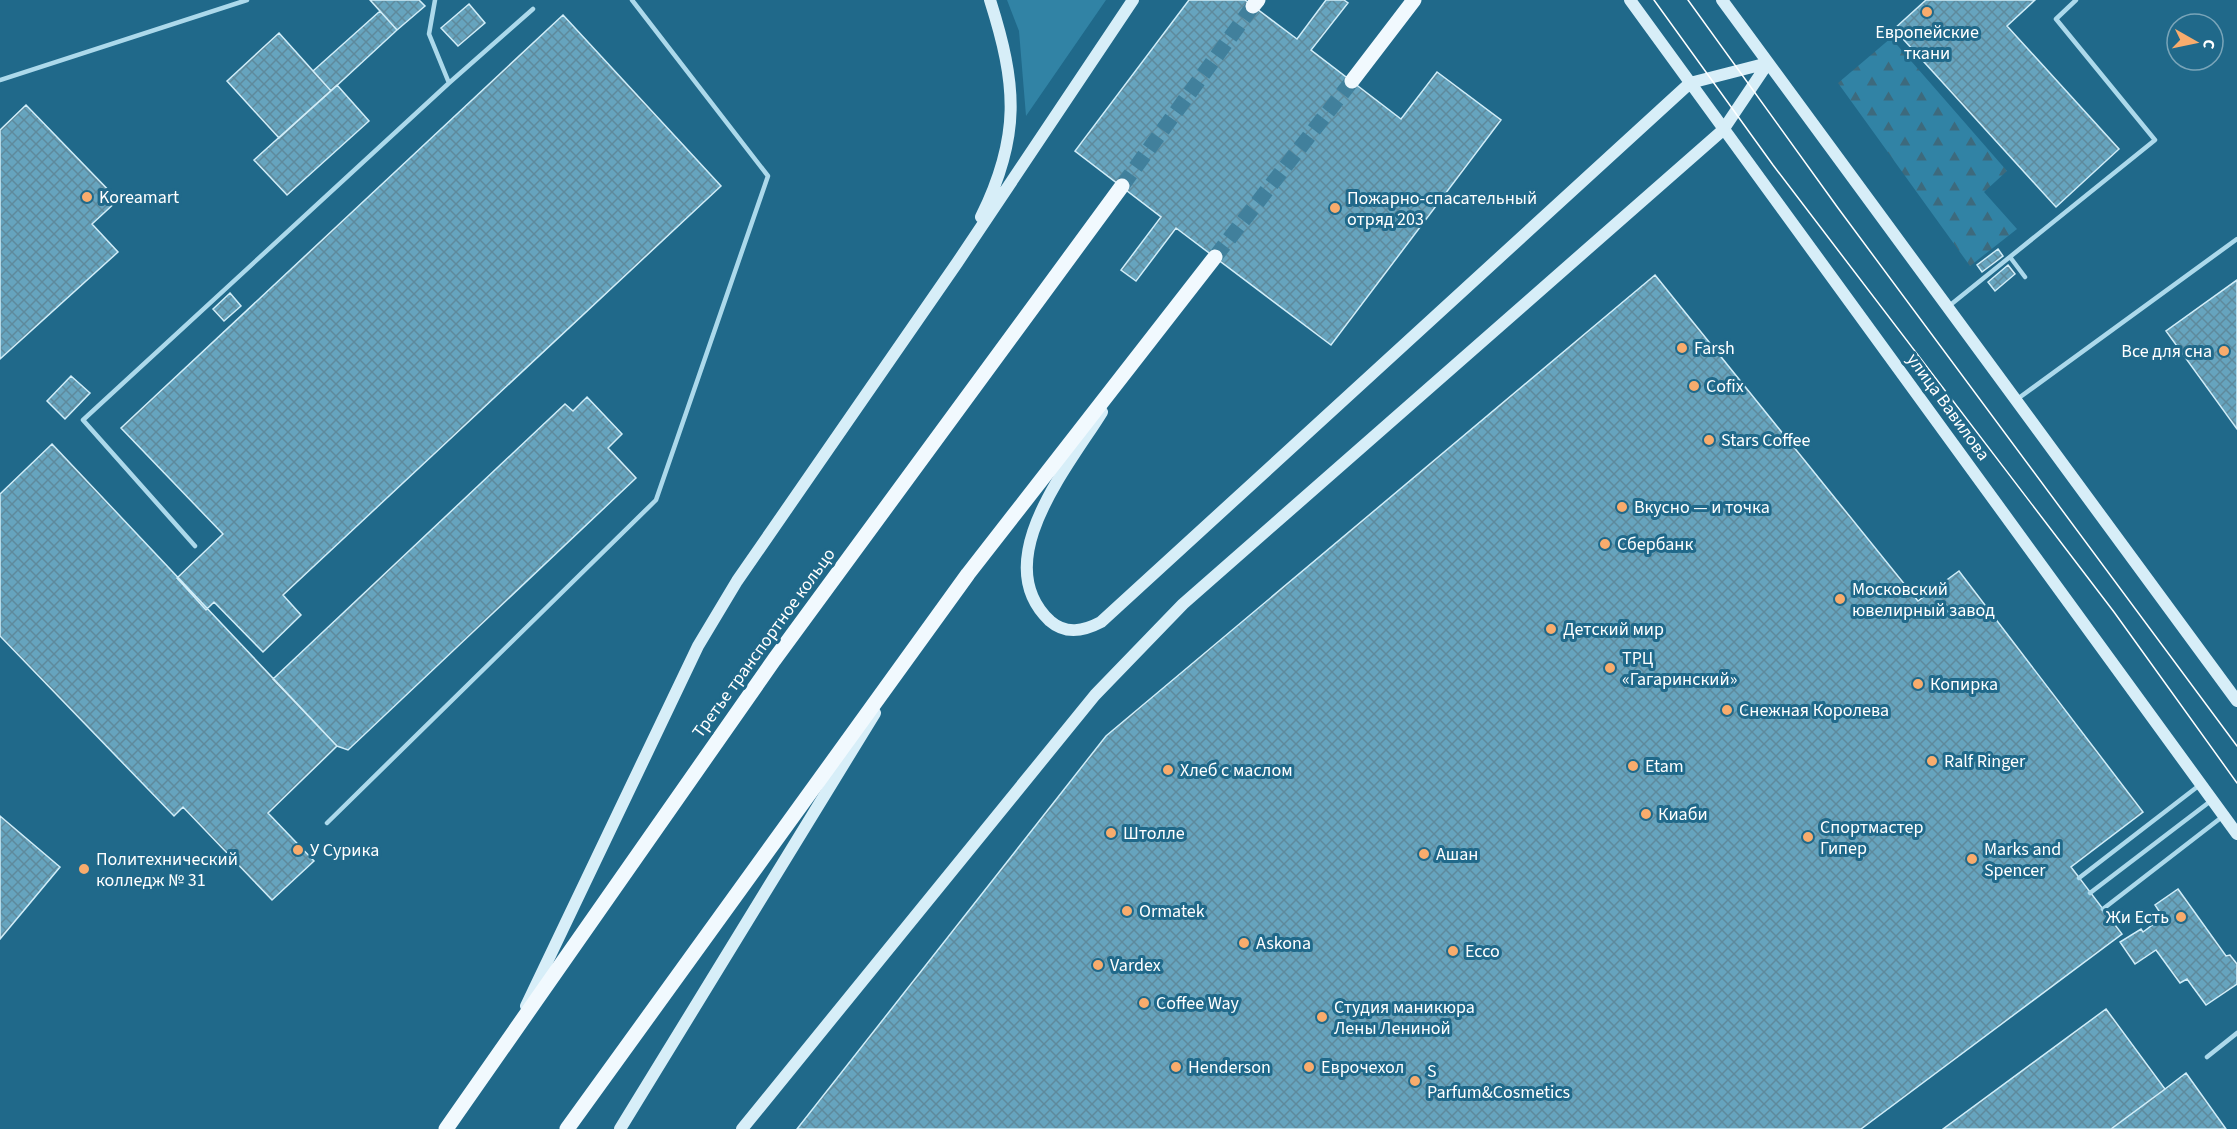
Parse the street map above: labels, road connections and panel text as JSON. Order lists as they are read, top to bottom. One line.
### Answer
{"streets":{"main road":["улица Вавилова","Третье транспортное кольцо"]},"places":["Европейские ткани","Koreamart","Пожарно-спасательный отряд 203","Farsh","Все для сна","Cofix","Stars Coffee","Вкусно — и точка","Сбербанк","Московский ювелирный завод","Детский мир","ТРЦ «Гагаринский»","Копирка","Снежная Королева","Ralf Ringer","Etam","Хлеб с маслом","Киаби","Штолле","Спортмастер Гипер","У Сурика","Ашан","Marks and Spencer","Политехнический колледж № 31","Ormatek","Жи Есть","Askona","Ecco","Vardex","Coffee Way","Студия маникюра Лены Лениной","Henderson","Еврочехол","S Parfum&Cosmetics"],"north":"right"}
